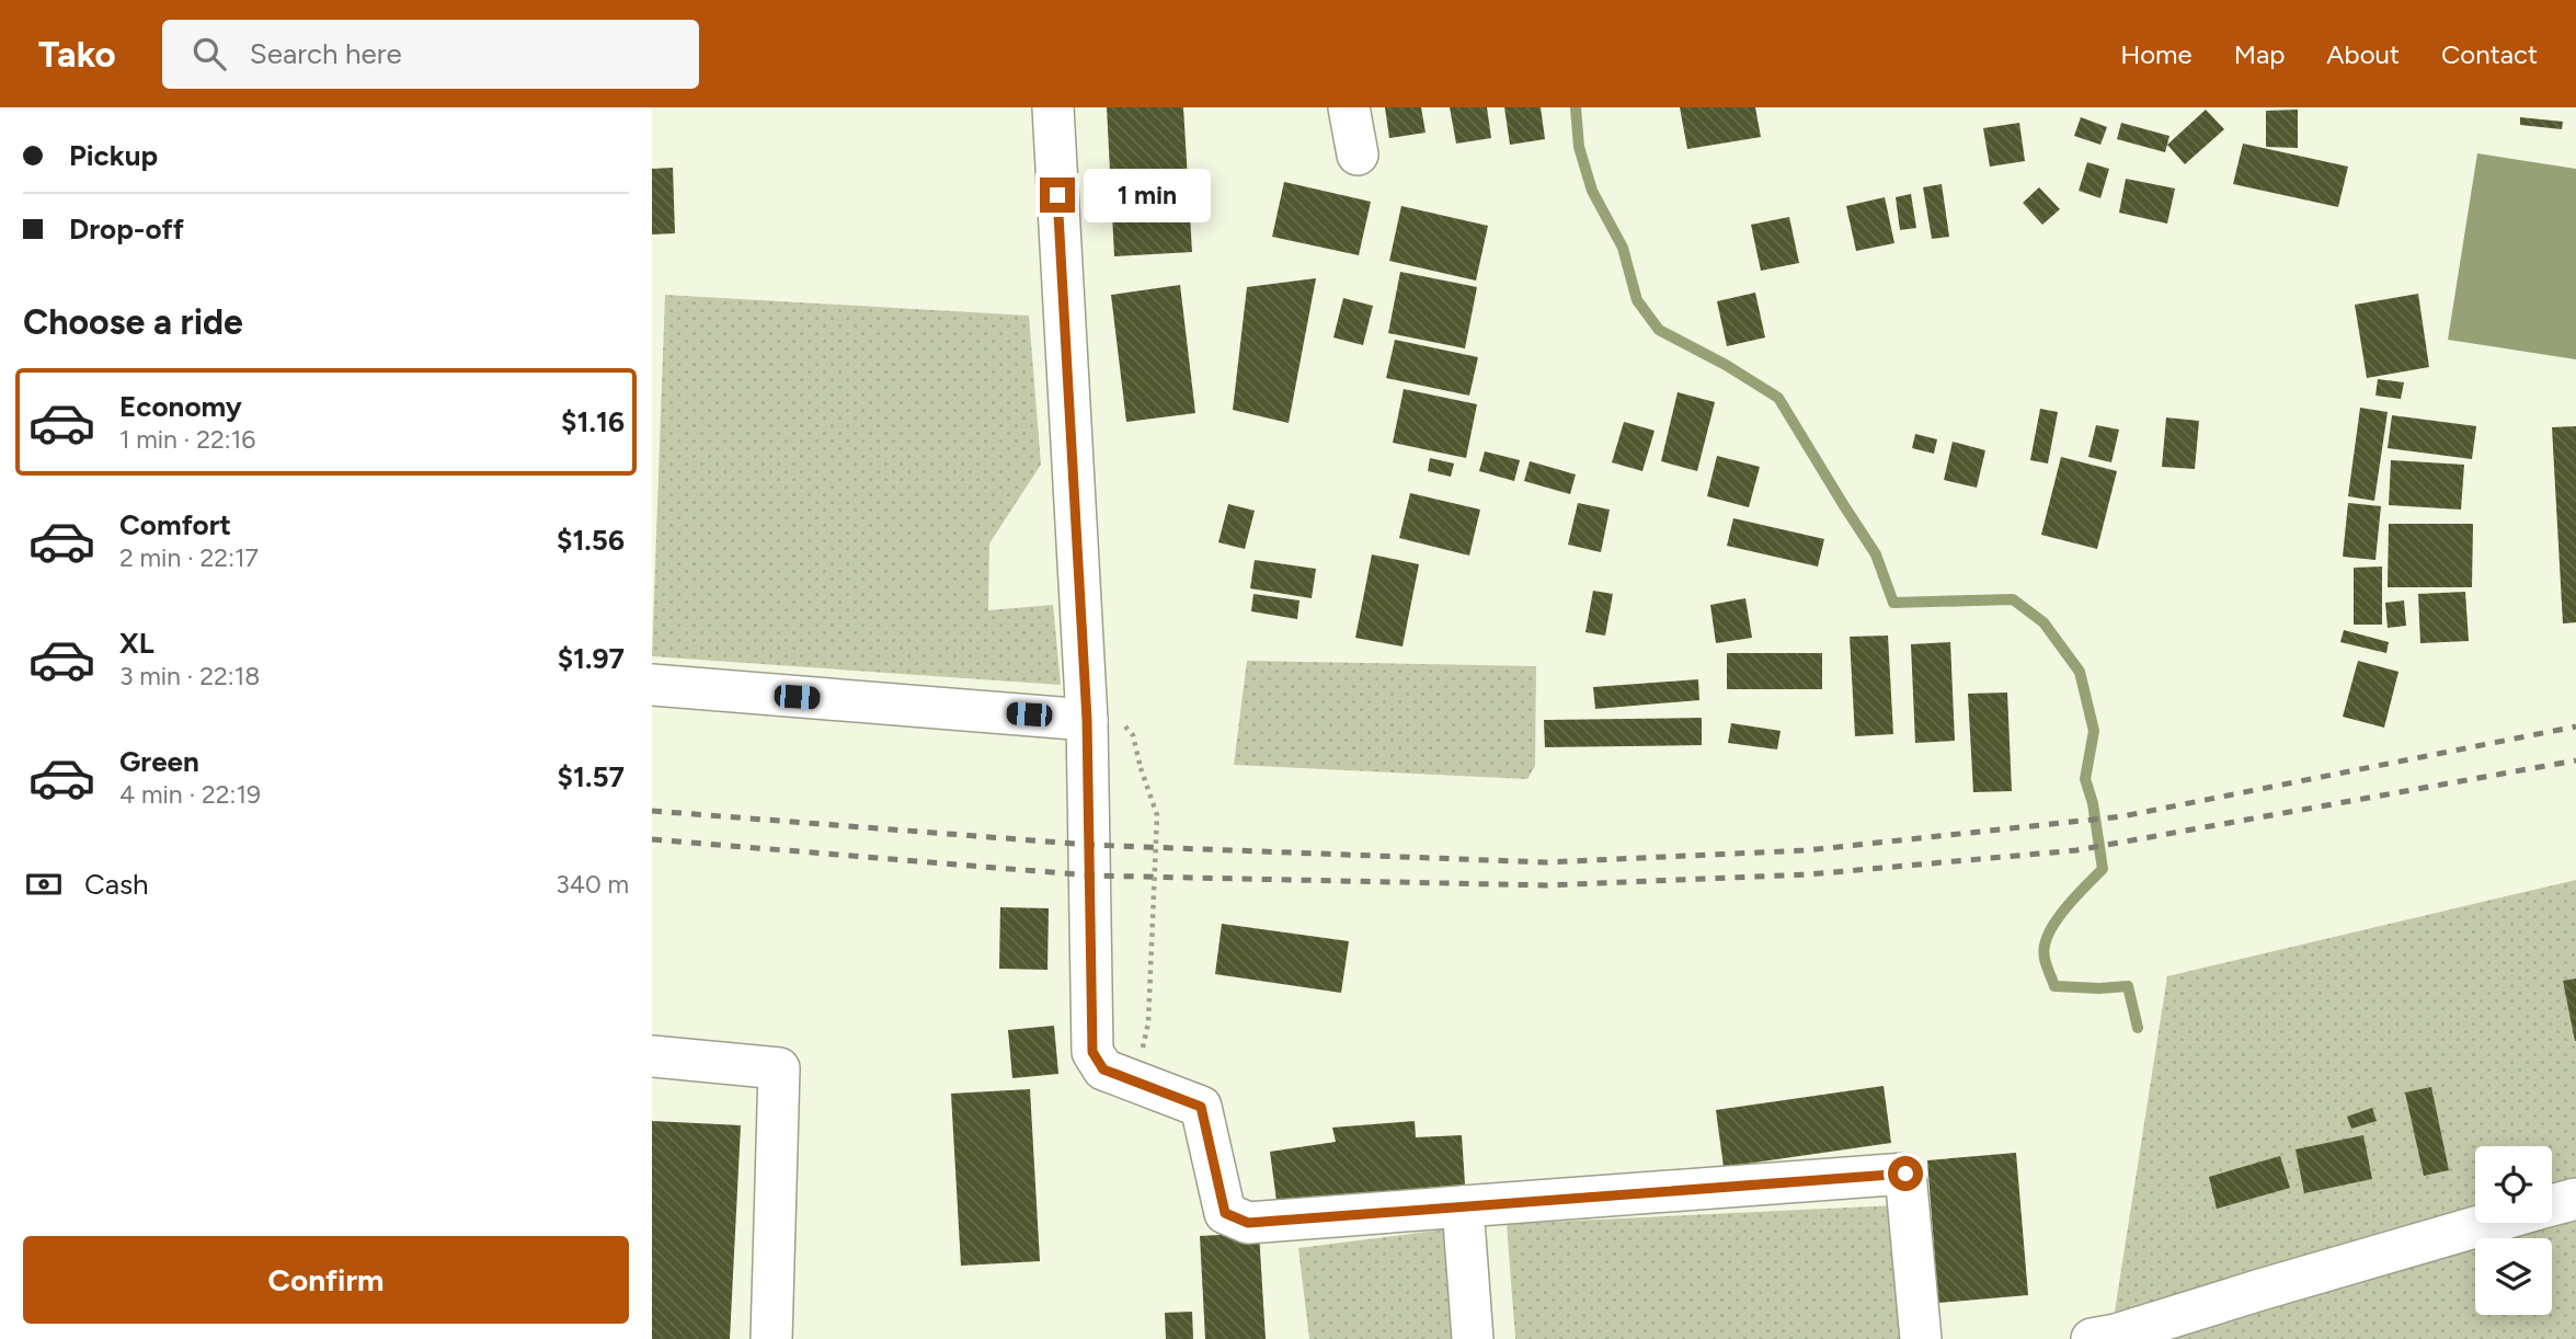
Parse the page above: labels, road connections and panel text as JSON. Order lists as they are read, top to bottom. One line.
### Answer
{"page":{"header":"Tako","search":"Search here","nav":["Home","Map","About","Contact"],"banner":["Pickup","Drop-off"],"bubble":"1 min","heading":"Choose a ride","list":[{"name":"Economy","note":"1 min · 22:16","value":"$1.16"},{"name":"Comfort","note":"2 min · 22:17","value":"$1.56"},{"name":"XL","note":"3 min · 22:18","value":"$1.97"},{"name":"Green","note":"4 min · 22:19","value":"$1.57"}],"pay":["Cash","340 m"],"buttons":"Confirm"}}
